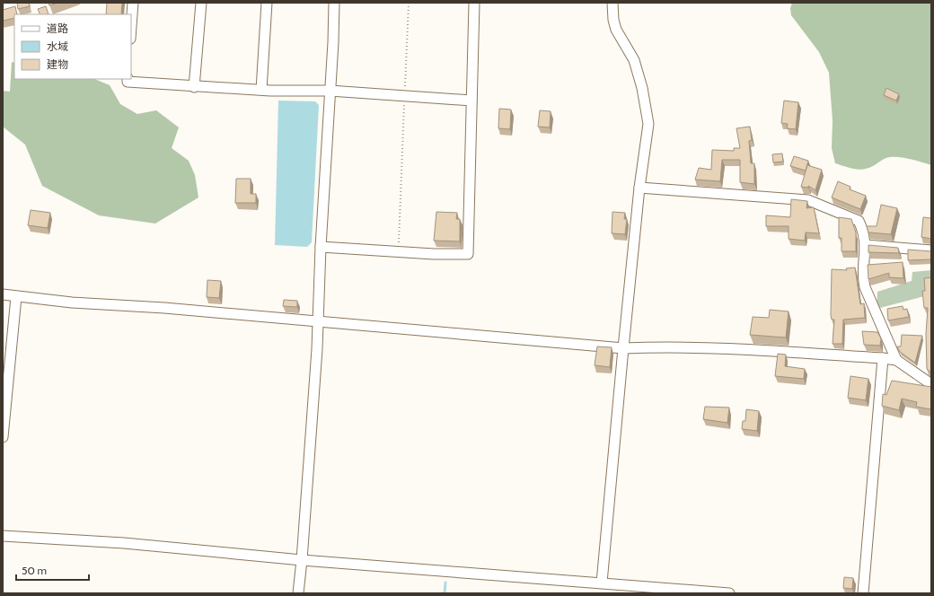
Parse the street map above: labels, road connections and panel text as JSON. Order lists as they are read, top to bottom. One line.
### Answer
{"legend":["道路","水域","建物"],"scale_bar":"50 m"}
